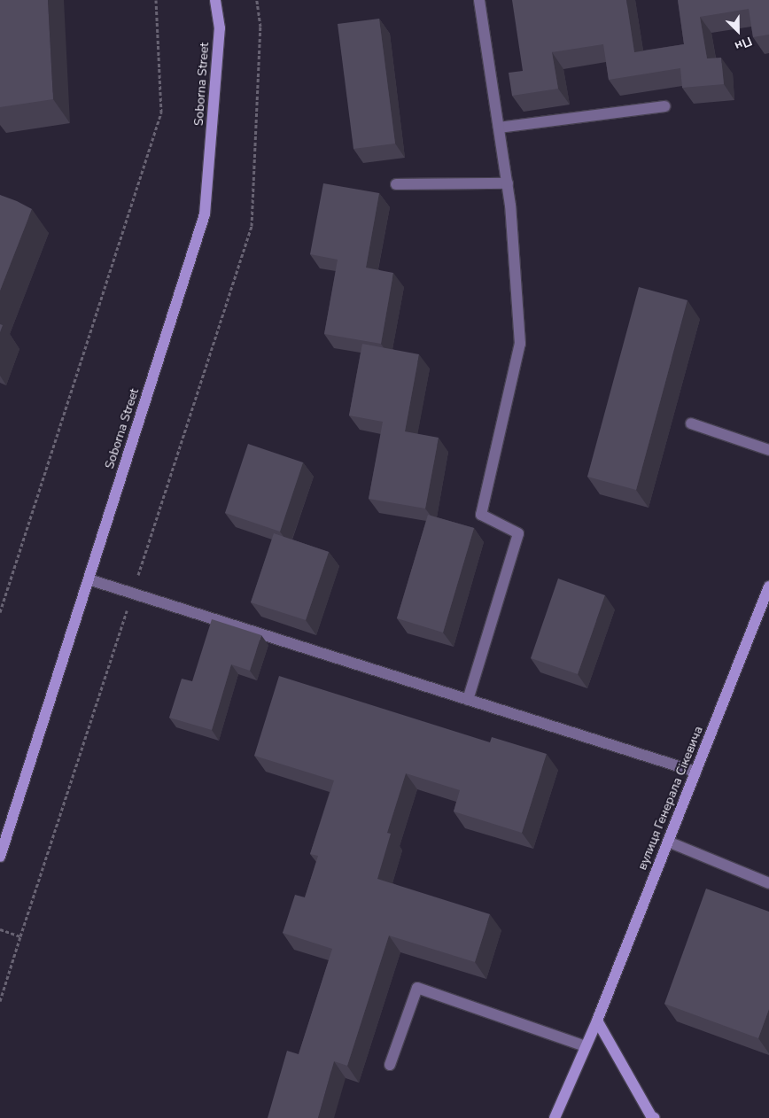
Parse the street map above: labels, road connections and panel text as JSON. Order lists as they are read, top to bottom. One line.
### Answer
{"streets":{"street":["Soborna Street","вулиця Генерала Сікевича"]},"north":"bottom right"}
